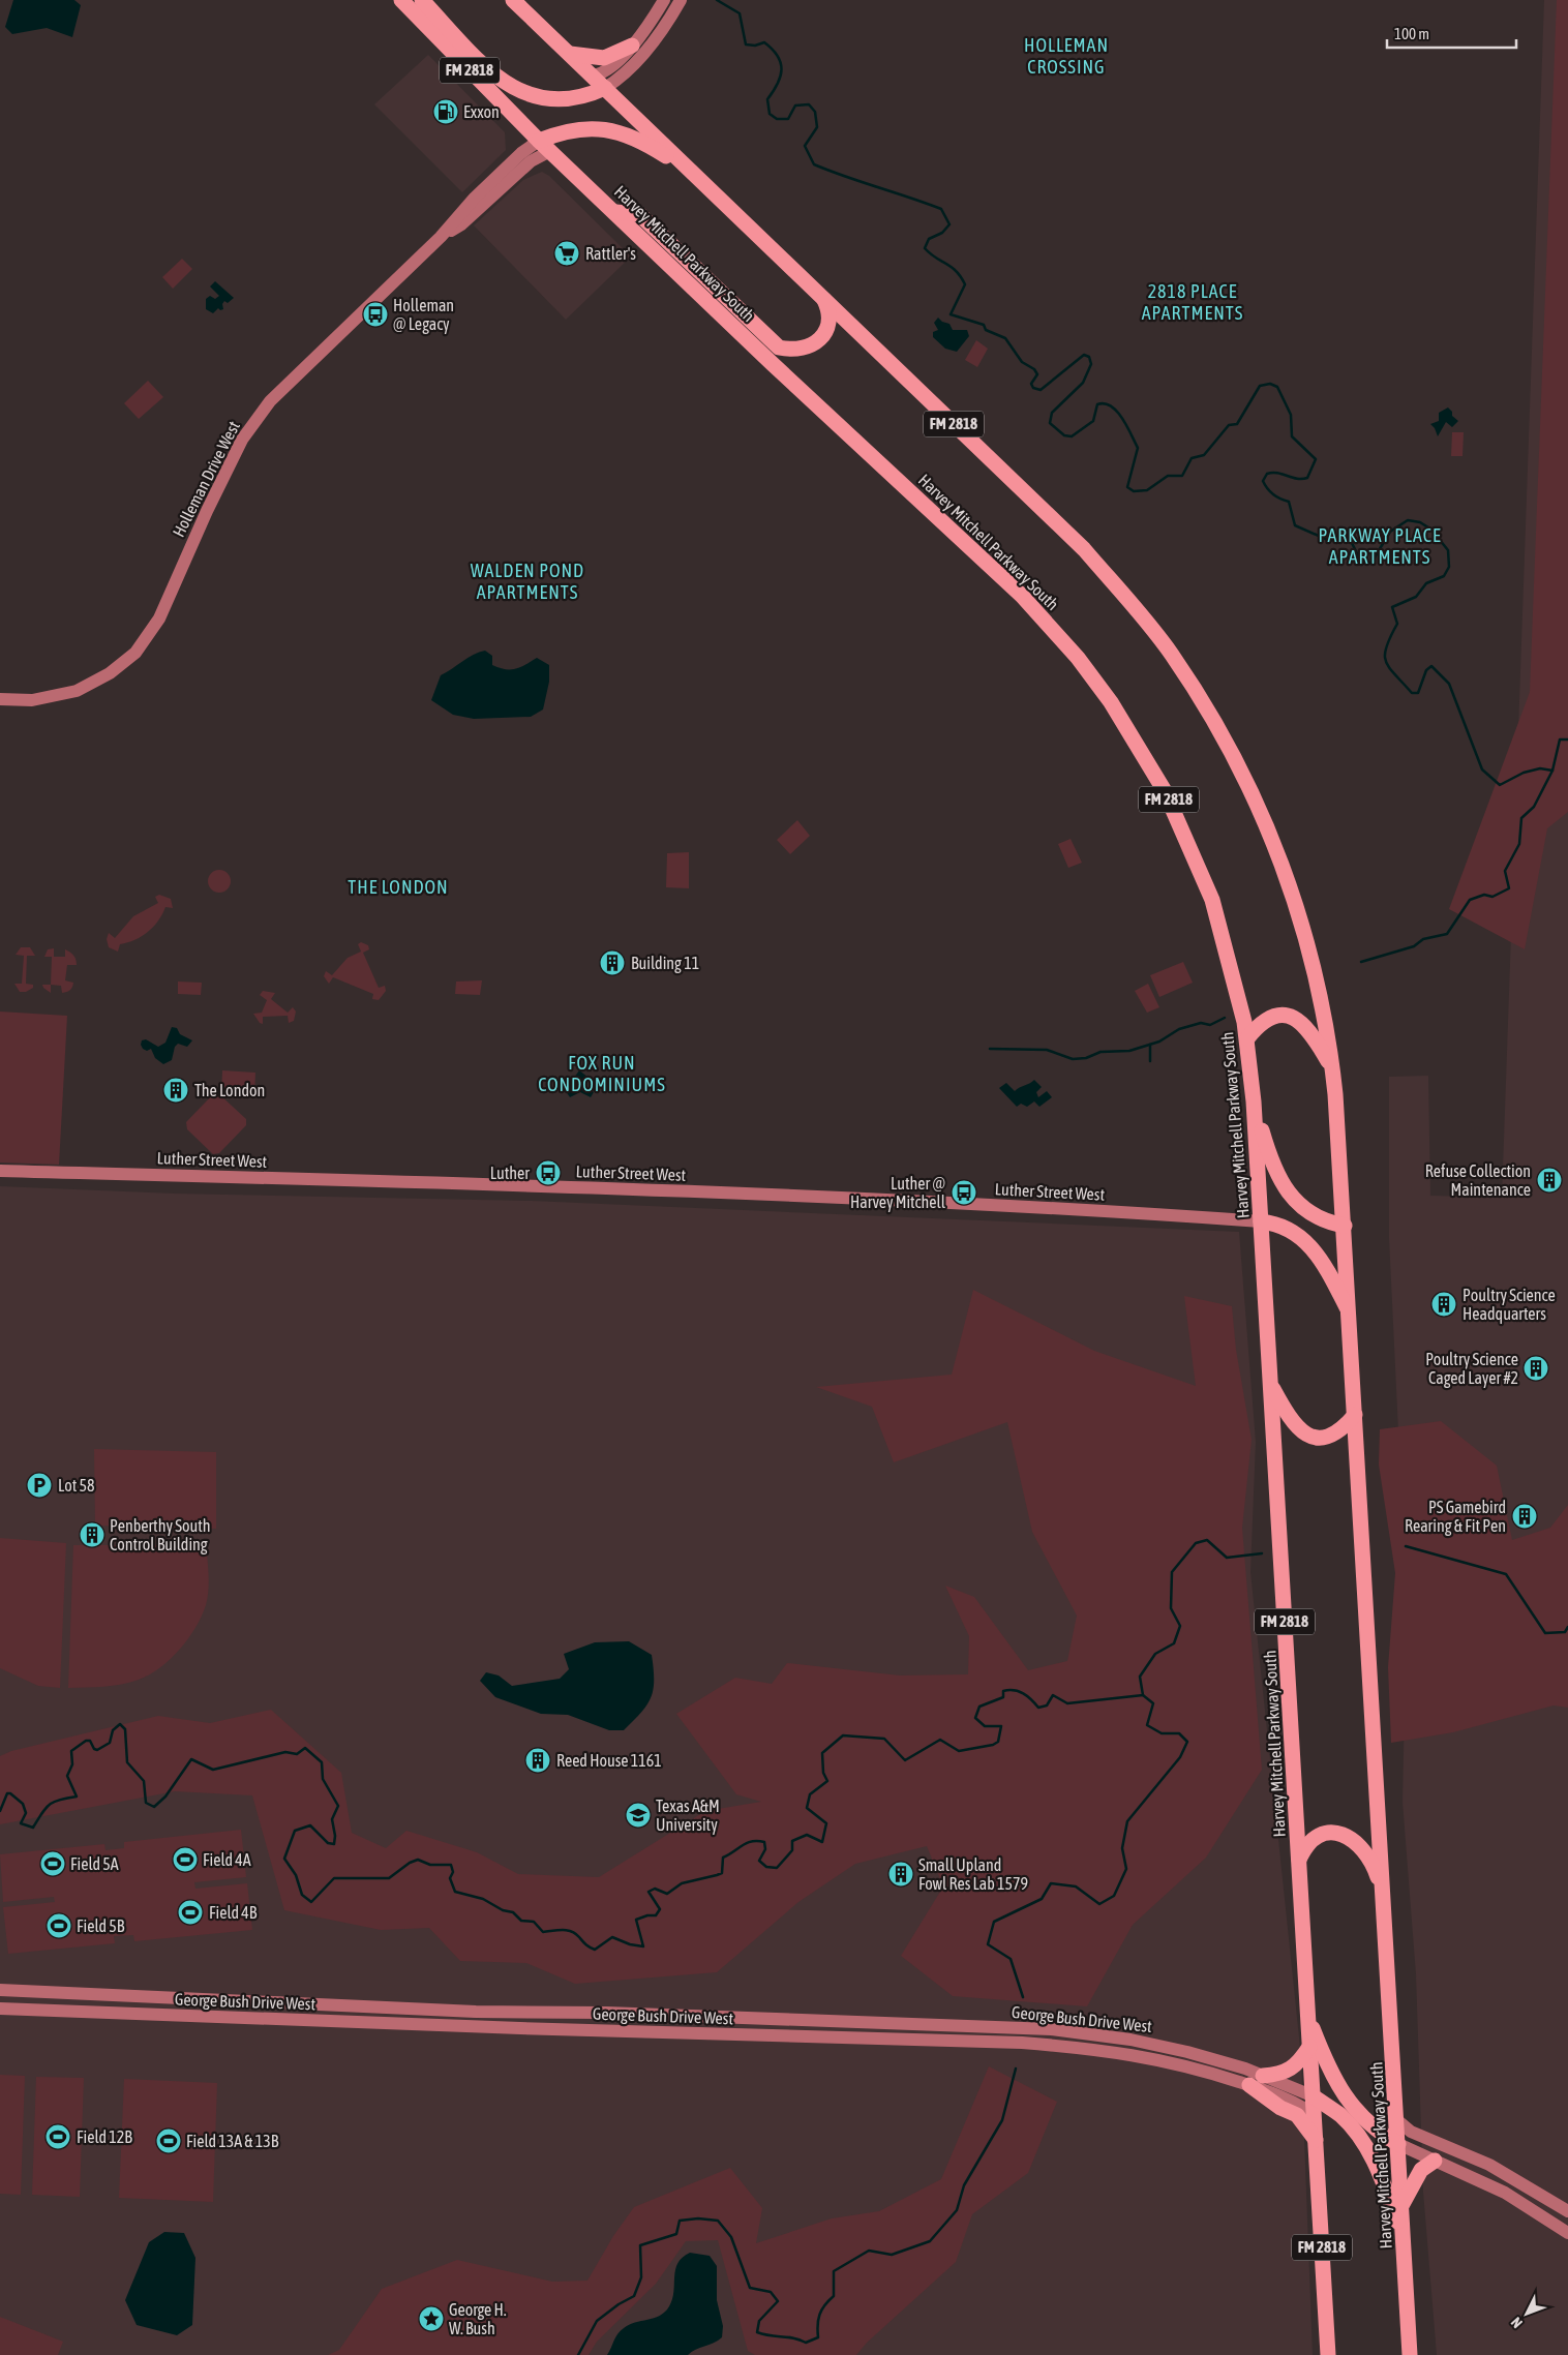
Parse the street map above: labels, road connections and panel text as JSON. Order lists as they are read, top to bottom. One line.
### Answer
{"streets":{"highway":["FM 2818","Harvey Mitchell Parkway South"],"street":["Holleman Drive West","Luther Street West","George Bush Drive West"]},"crossings":[["Harvey Mitchell Parkway South","Holleman Drive West"],["Harvey Mitchell Parkway South","Luther Street West"],["Harvey Mitchell Parkway South","George Bush Drive West"]],"districts":["HOLLEMAN CROSSING","2818 PLACE APARTMENTS","PARKWAY PLACE APARTMENTS","WALDEN POND APARTMENTS","THE LONDON","FOX RUN CONDOMINIUMS"],"places":{"fuel station":["Exxon"],"supermarket":["Rattler's"],"bus stop":["Holleman @ Legacy","Luther","Luther @ Harvey Mitchell"],"building":["Building 11","The London","Refuse Collection Maintenance","Poultry Science Headquarters","Poultry Science Caged Layer #2","PS Gamebird Rearing & Fit Pen","Penberthy South Control Building","Reed House 1161","Small Upland Fowl Res Lab 1579"],"parking":["Lot 58"],"school or university":["Texas A&M University"],"sports":["Field 4A","Field 5A","Field 4B","Field 5B","Field 12B","Field 13A & 13B"],"place":["George H. W. Bush"]},"scale_bar":"100 m","north":"bottom left"}
